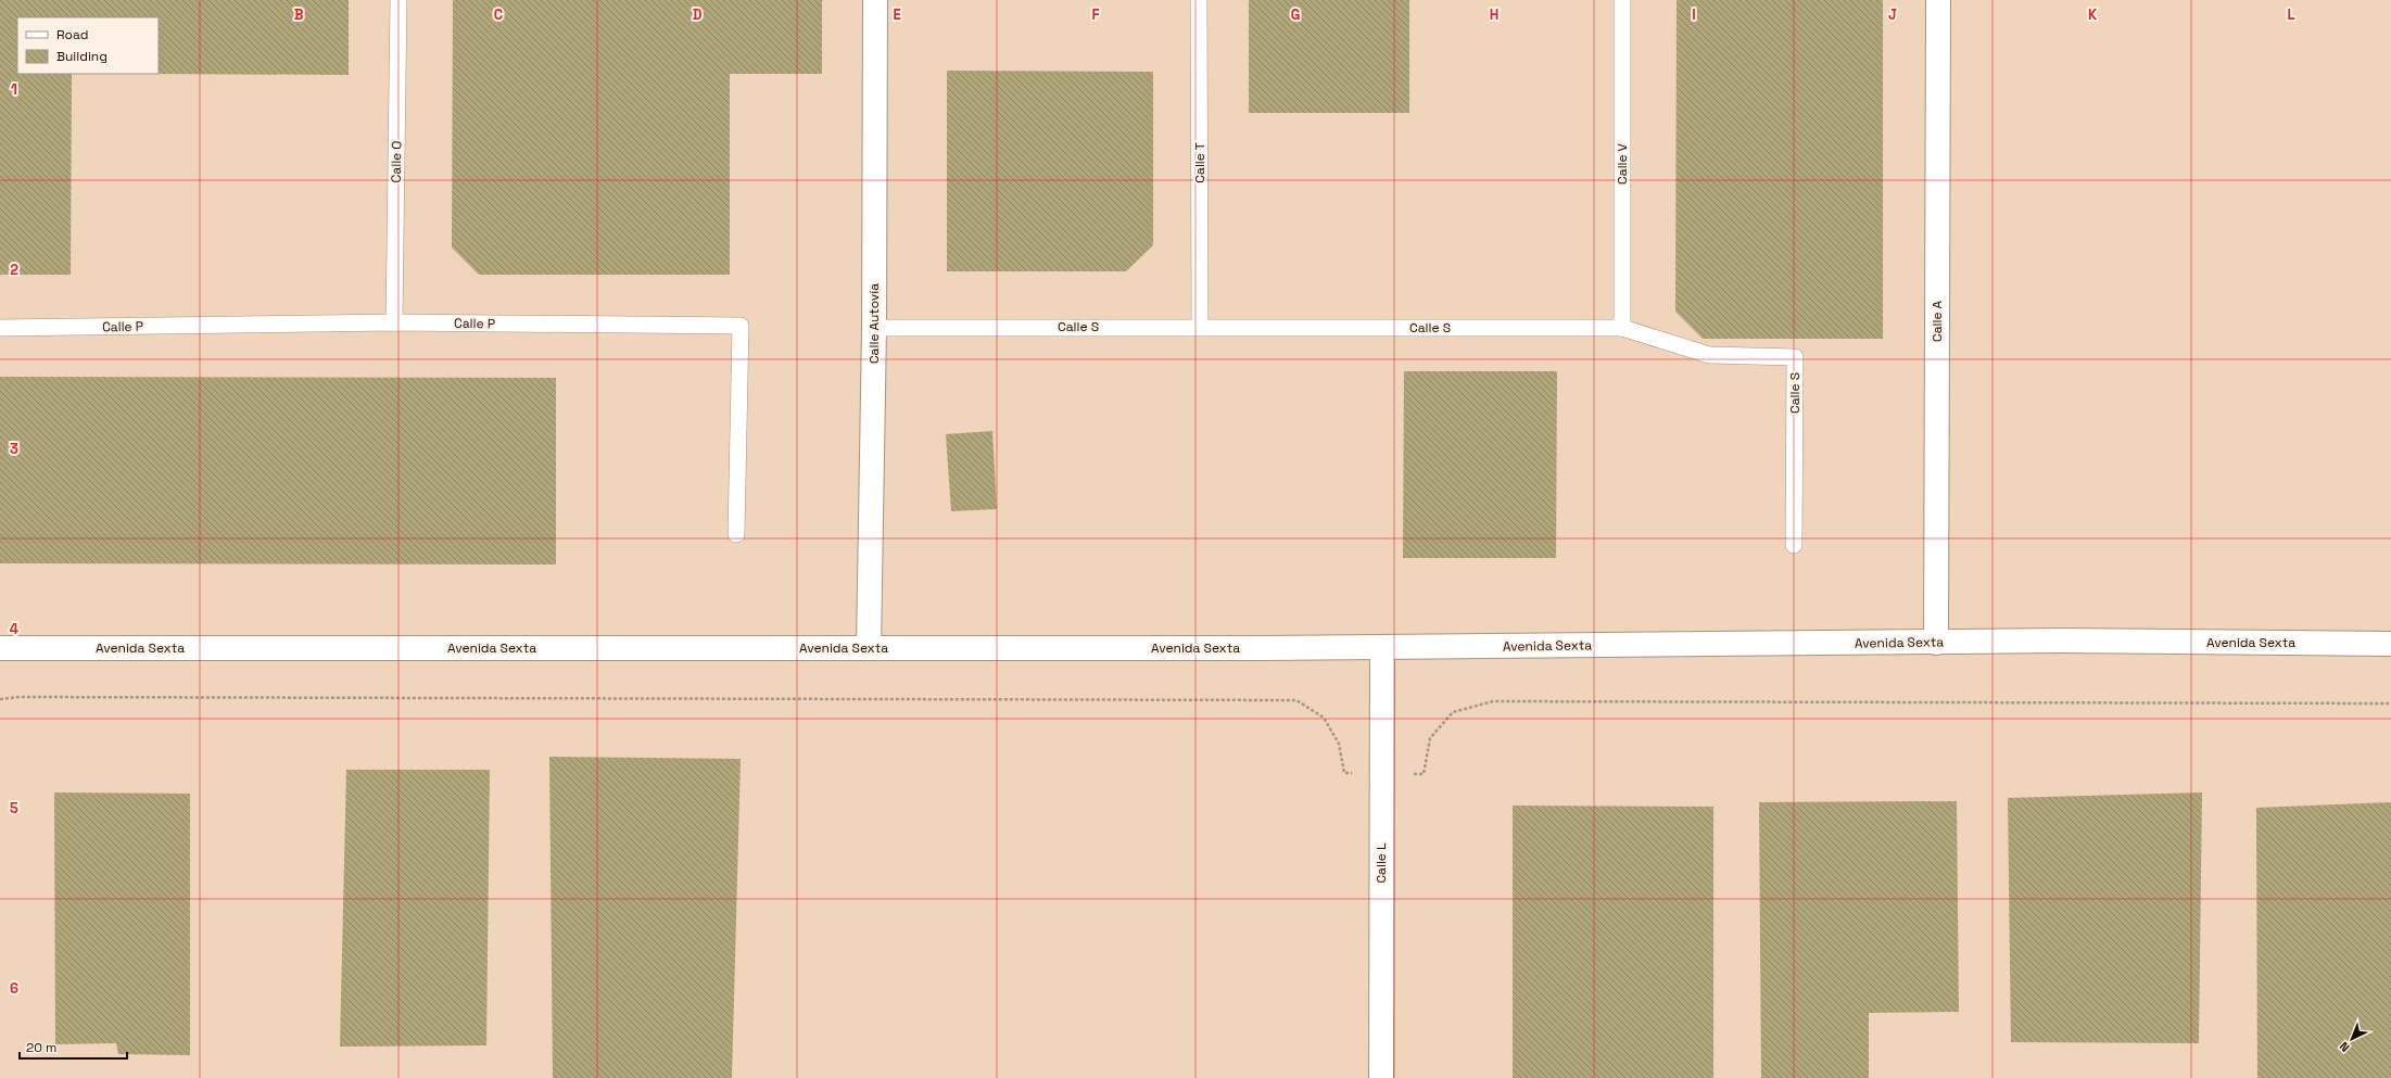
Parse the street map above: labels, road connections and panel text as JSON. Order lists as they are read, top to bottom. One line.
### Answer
{"streets":{"street":["Calle A","Calle Autovía","Avenida Sexta","Calle L"],"lane":["Calle O","Calle T","Calle V","Calle P","Calle S"]},"crossings":[["Calle O","Calle P"],["Calle T","Calle S"],["Calle V","Calle S"],["Calle A","Avenida Sexta"],["Calle Autovía","Calle S"],["Calle Autovía","Avenida Sexta"],["Avenida Sexta","Calle L"]],"legend":["Road","Building"],"scale_bar":"20 m","north":"bottom left","grid":{"columns":["B","C","D","E","F","G","H","I","J","K","L"],"rows":["1","2","3","4","5","6"]}}
